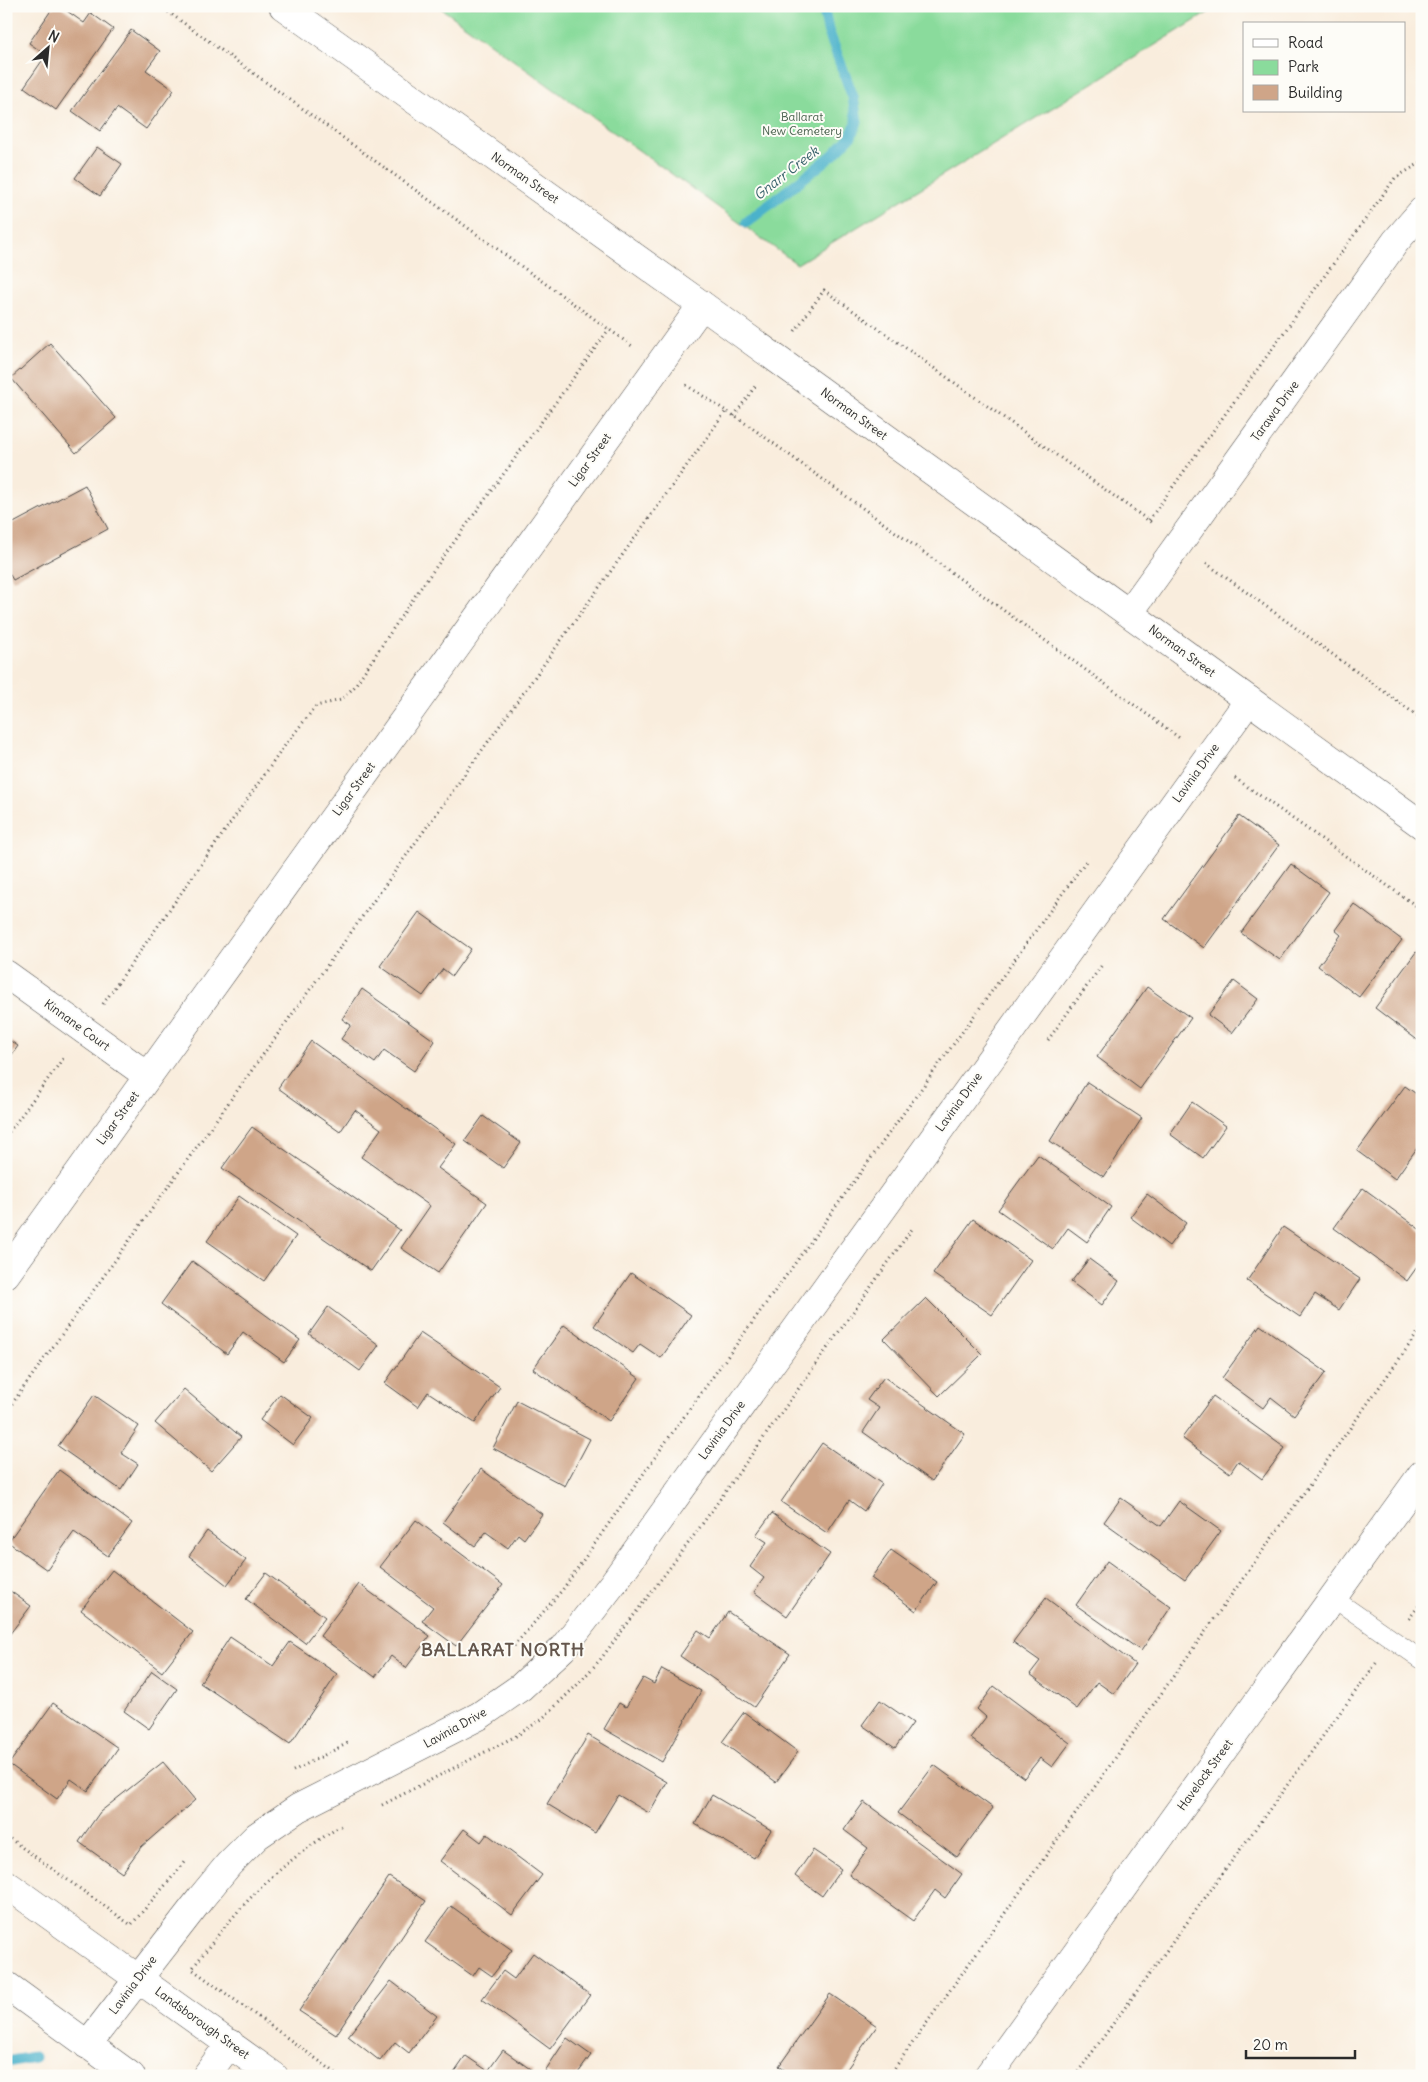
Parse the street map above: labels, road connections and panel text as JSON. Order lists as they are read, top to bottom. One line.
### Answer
{"streets":{"street":["Norman Street","Tarawa Drive","Ligar Street","Lavinia Drive","Kinnane Court","Havelock Street","Landsborough Street"]},"crossings":[["Norman Street","Tarawa Drive"],["Norman Street","Ligar Street"],["Norman Street","Lavinia Drive"],["Ligar Street","Kinnane Court"],["Lavinia Drive","Landsborough Street"]],"districts":["BALLARAT NORTH"],"water":["Gnarr Creek"],"parks":["Ballarat New Cemetery"],"legend":["Road","Park","Building"],"scale_bar":"20 m","north":"top right"}
